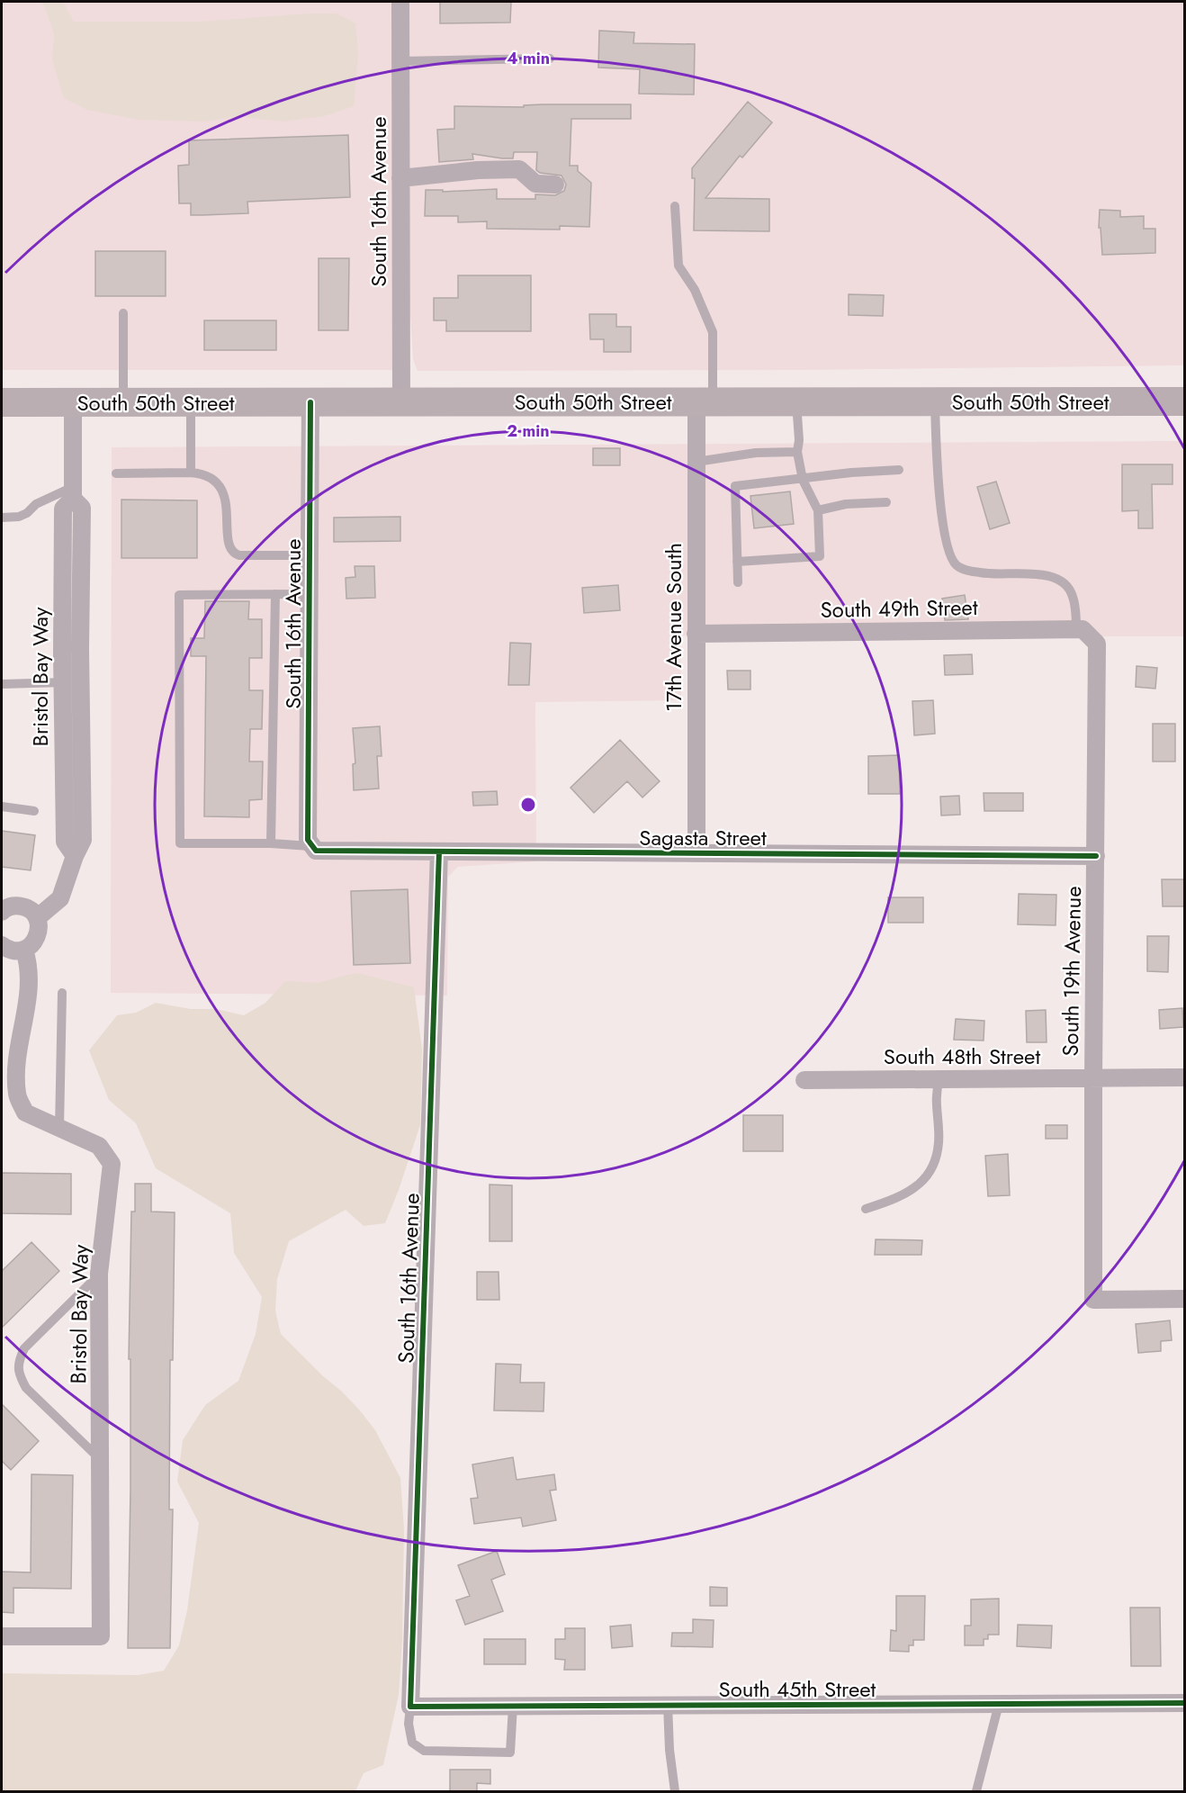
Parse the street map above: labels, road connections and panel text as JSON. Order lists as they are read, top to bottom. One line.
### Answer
{"streets":{"main road":["South 50th Street"],"street":["South 16th Avenue","South 49th Street","17th Avenue South","Bristol Bay Way","Sagasta Street","South 19th Avenue","South 48th Street","South 45th Street"]},"crossings":[["South 16th Avenue","South 50th Street"],["South 16th Avenue","Sagasta Street"],["South 16th Avenue","South 45th Street"],["South 50th Street","17th Avenue South"],["South 50th Street","Bristol Bay Way"],["South 49th Street","17th Avenue South"],["South 49th Street","South 19th Avenue"],["17th Avenue South","Sagasta Street"],["Sagasta Street","South 19th Avenue"],["South 19th Avenue","South 48th Street"]],"rings":["4 min","2 min"]}
